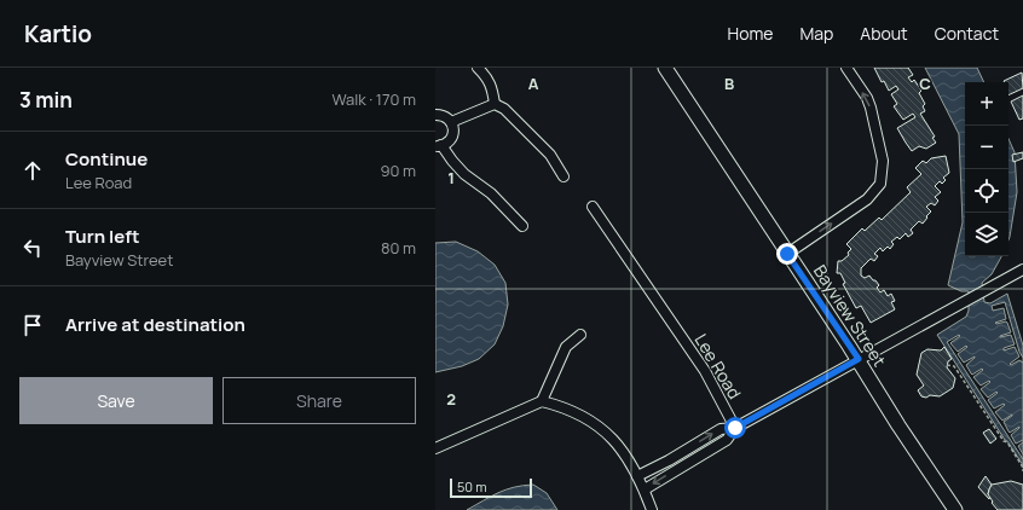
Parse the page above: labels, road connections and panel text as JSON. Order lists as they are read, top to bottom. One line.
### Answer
{"streets":{"main road":["Bayview Street"],"street":["Lee Road"]},"scale_bar":"50 m","page":{"header":"Kartio","nav":["Home","Map","About","Contact"],"heading":["3 min","Walk · 170 m"],"map_buttons":["+","−"],"list":[["Continue","Lee Road","90 m"],["Turn left","Bayview Street","80 m"],"Arrive at destination"],"buttons":["Save","Share"],"scale":"50 m"},"grid":{"columns":["A","B","C"],"rows":["1","2"]}}
